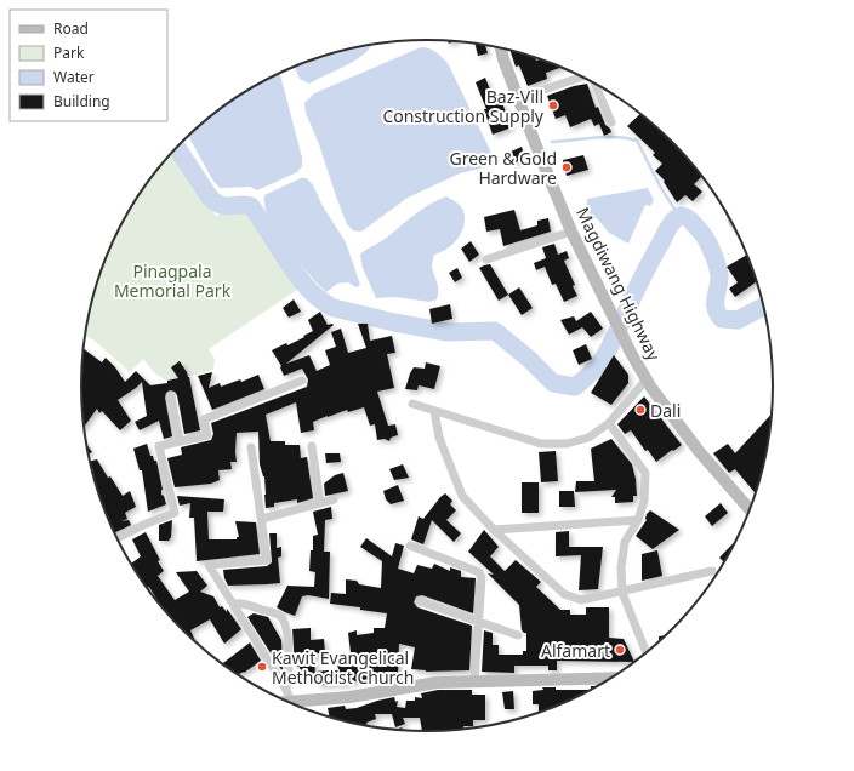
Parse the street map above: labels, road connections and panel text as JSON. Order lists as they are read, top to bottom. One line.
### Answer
{"streets":{"main road":["Magdiwang Highway"]},"parks":["Pinagpala Memorial Park"],"places":["Baz-Vill Construction Supply","Green & Gold Hardware","Dali","Alfamart","Kawit Evangelical Methodist Church"],"legend":["Road","Park","Water","Building"]}
